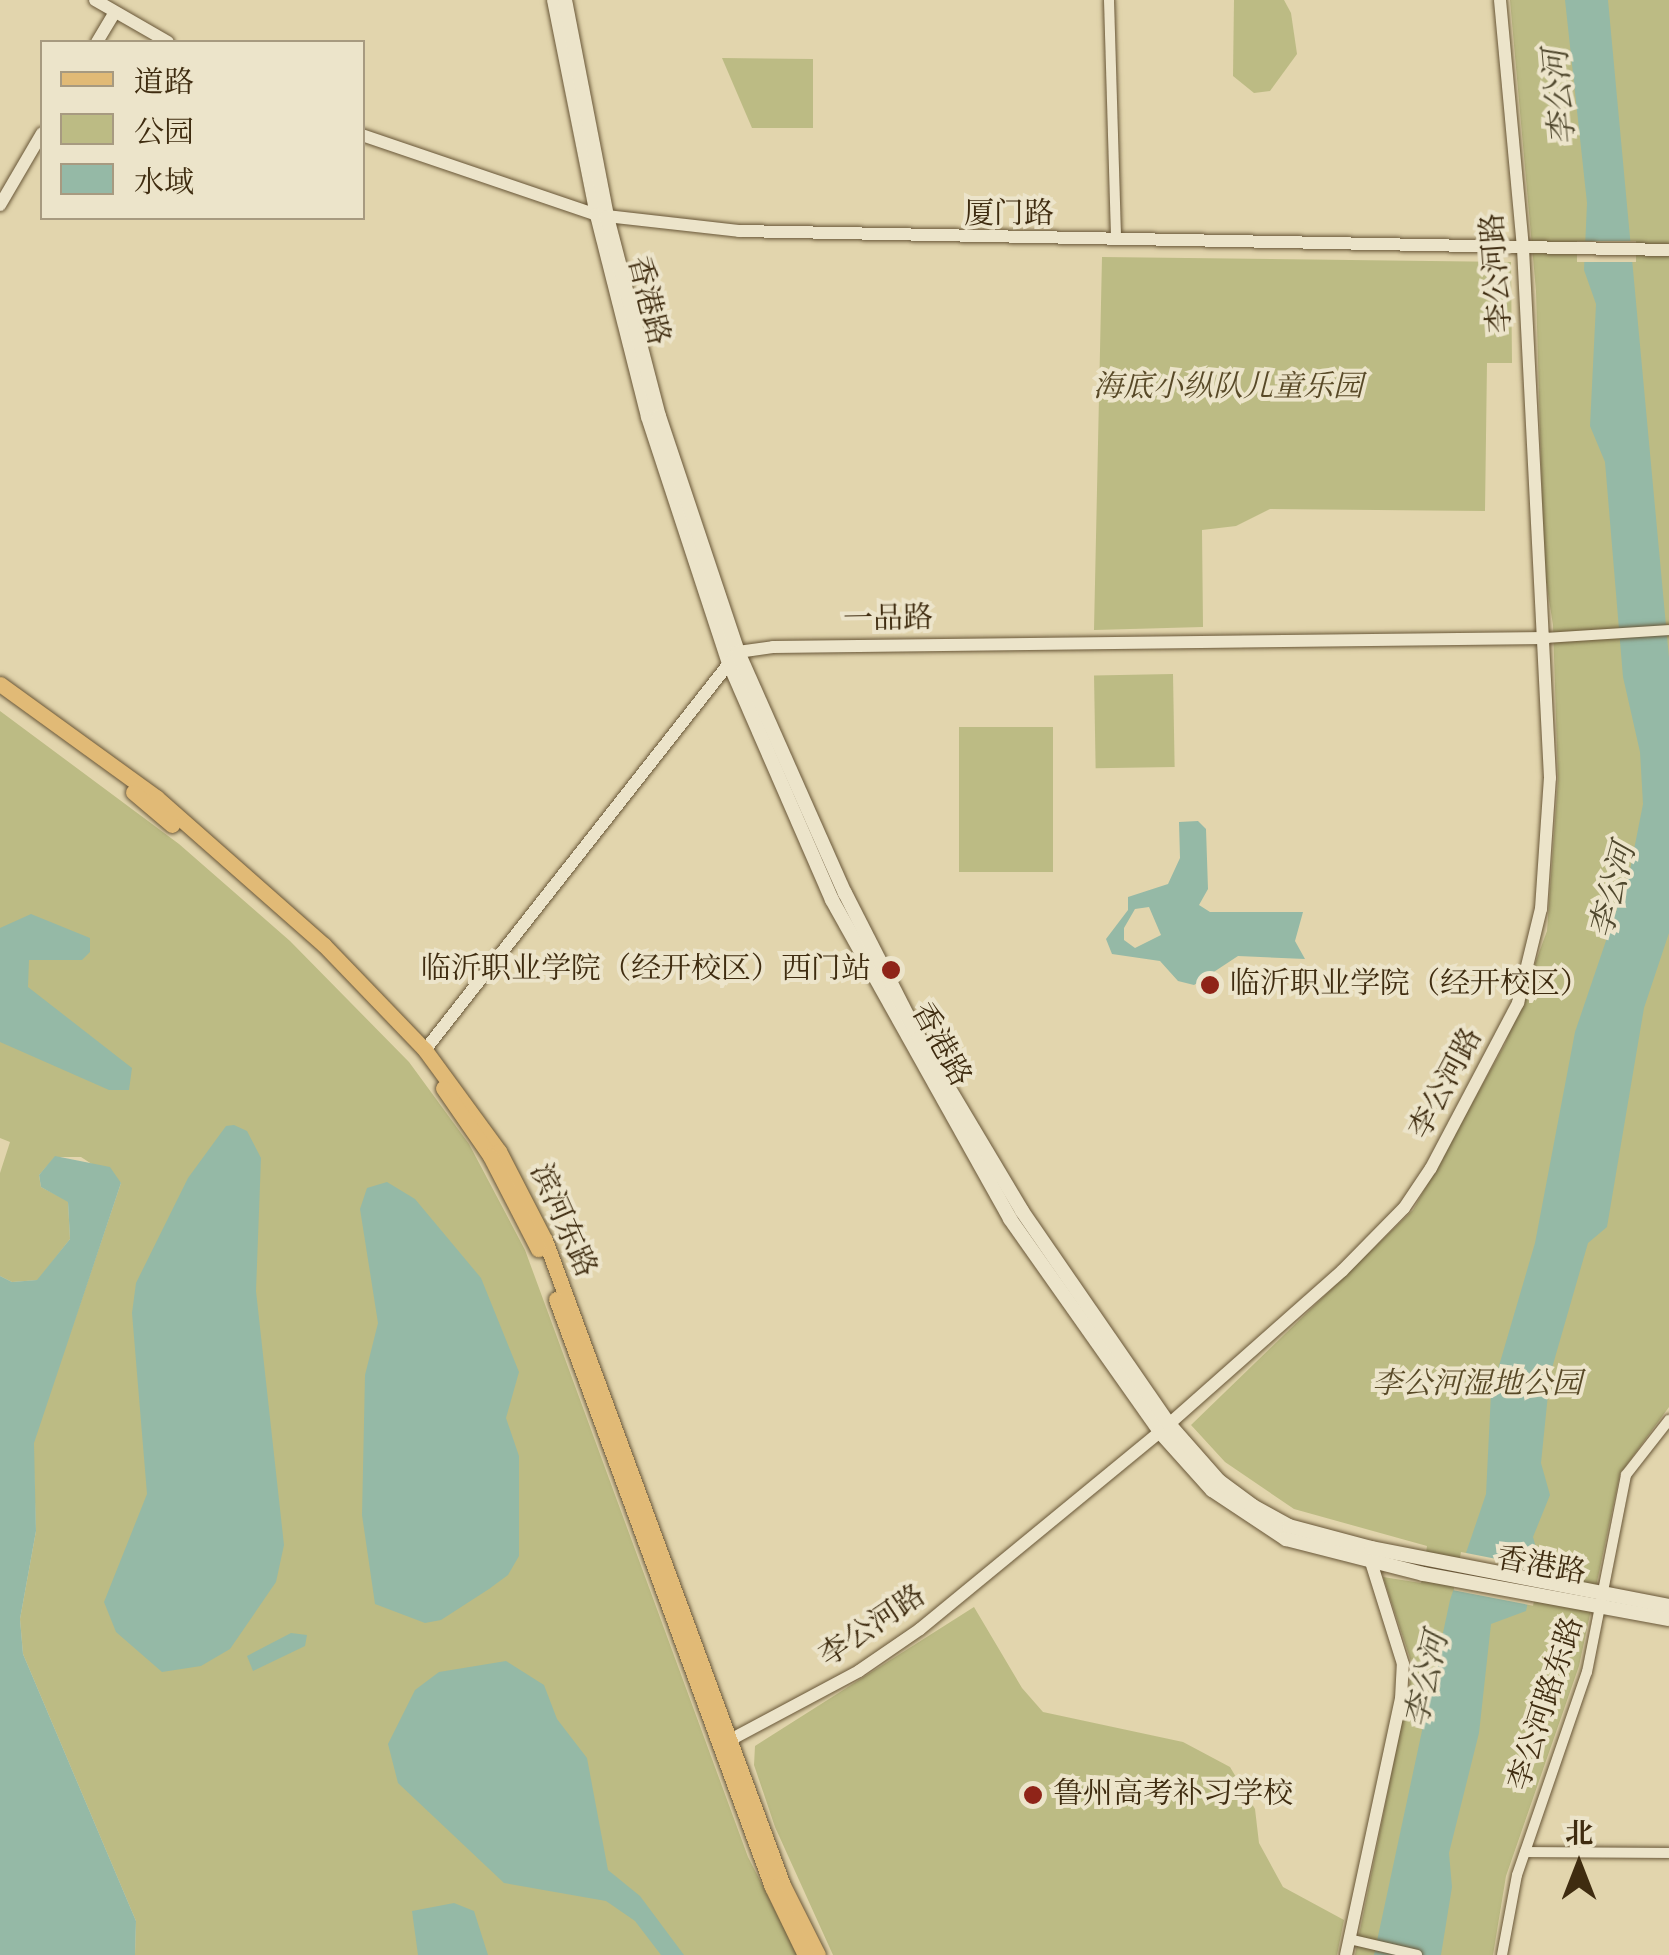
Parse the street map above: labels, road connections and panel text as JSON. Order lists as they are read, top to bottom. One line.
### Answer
{"streets":{"main road":["香港路","滨河东路"],"street":["厦门路","李公河路","一品路","李公河路东路"]},"crossings":[["厦门路","李公河路"],["厦门路","香港路"],["李公河路","香港路"],["李公河路","一品路"],["李公河路","滨河东路"],["香港路","一品路"],["香港路","李公河路东路"]],"water":["李公河"],"parks":["海底小纵队儿童乐园","李公河湿地公园"],"places":["临沂职业学院（经开校区）西门站","临沂职业学院（经开校区）","鲁州高考补习学校"],"legend":["道路","公园","水域"],"north":"top"}
